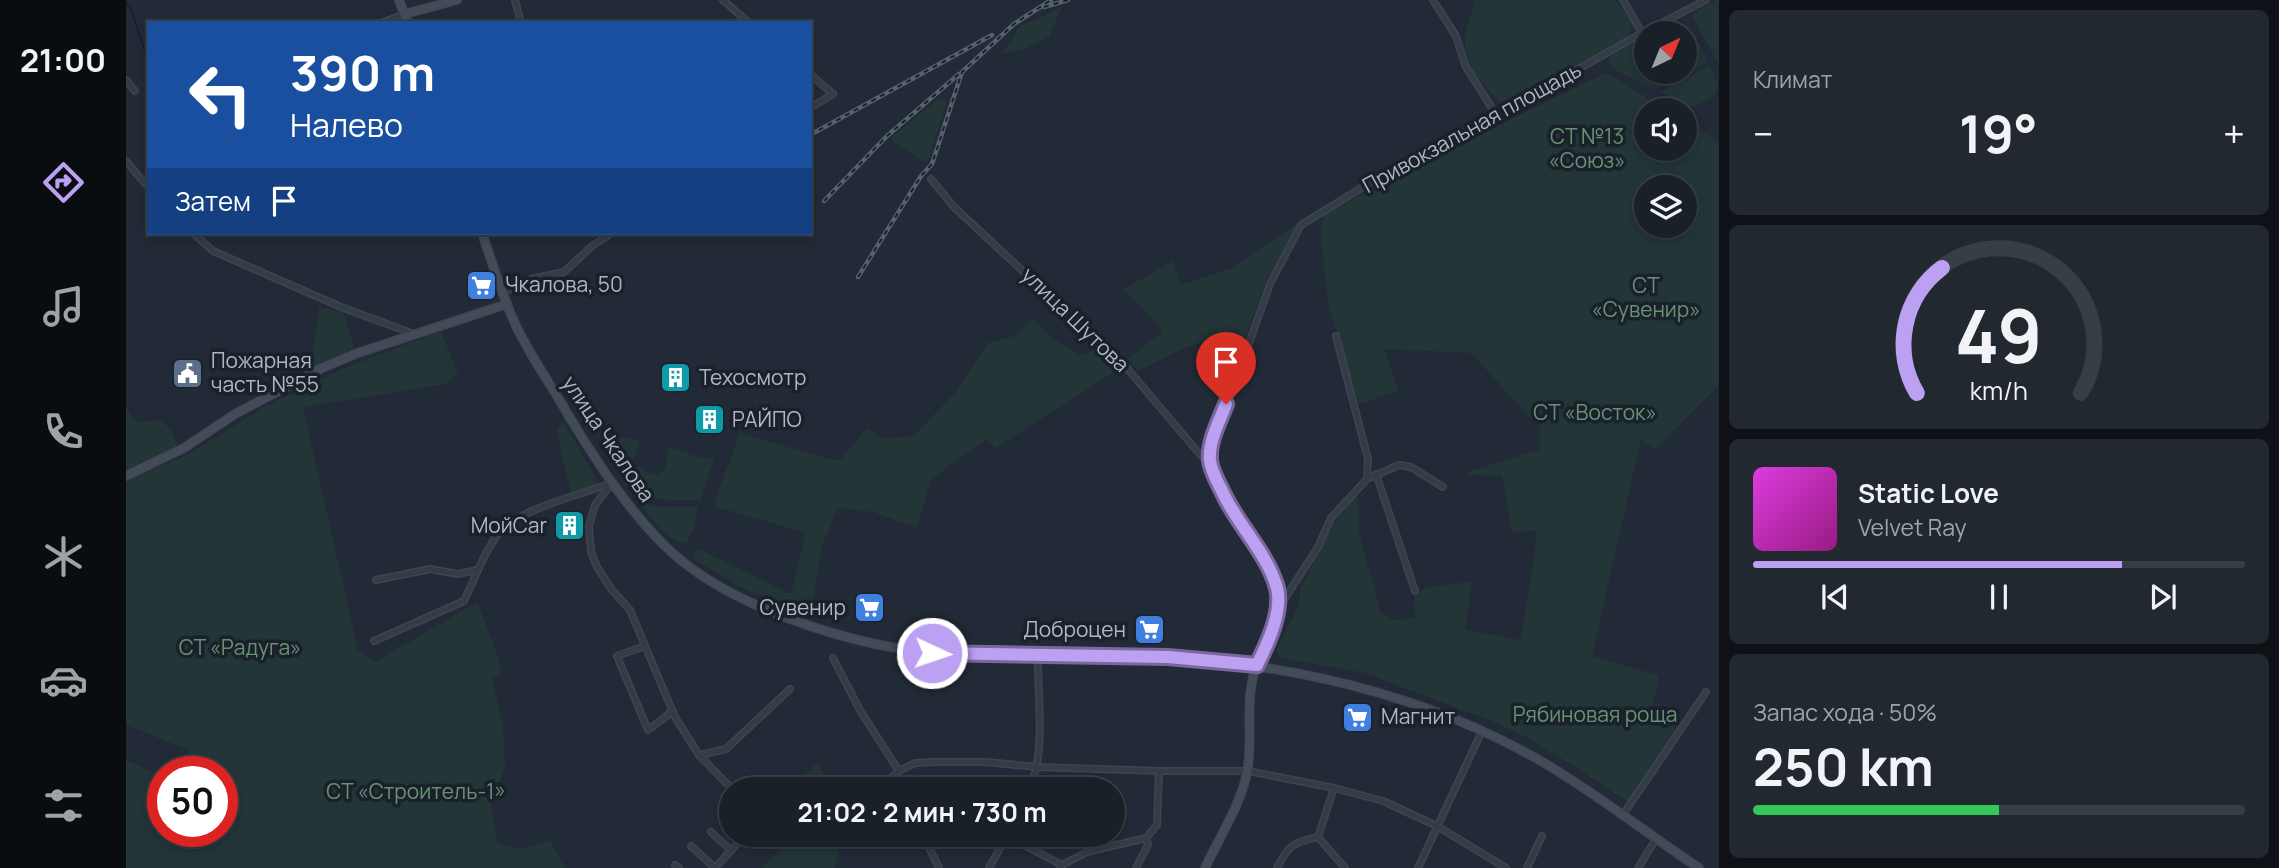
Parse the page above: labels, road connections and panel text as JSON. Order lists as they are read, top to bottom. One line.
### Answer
{"streets":{"main road":["улица Чкалова"],"street":["Привокзальная площадь","улица Шутова"]},"crossings":[["Привокзальная площадь","улица Шутова"]],"parks":["СТ №13 «Союз»","СТ «Сувенир»","СТ «Восток»","СТ «Радуга»","Рябиновая роща","СТ «Строитель-1»"],"places":{"supermarket":["Чкалова, 50","Сувенир","Доброцен","Магнит"],"public building":["Пожарная часть №55"],"building":["Техосмотр","РАЙПО","МойCar"]},"north":"top right","page":{"tabs":"21:00","tile":["Климат",["Запас хода · 50%","250 km"]],"turn":["390 m","Налево"],"heat":["−","19°","+"],"then":"Затем","song":["Static Love","Velvet Ray"],"limit":"50","trip":"21:02 · 2 мин · 730 m","gauge":["49","km/h"]}}
